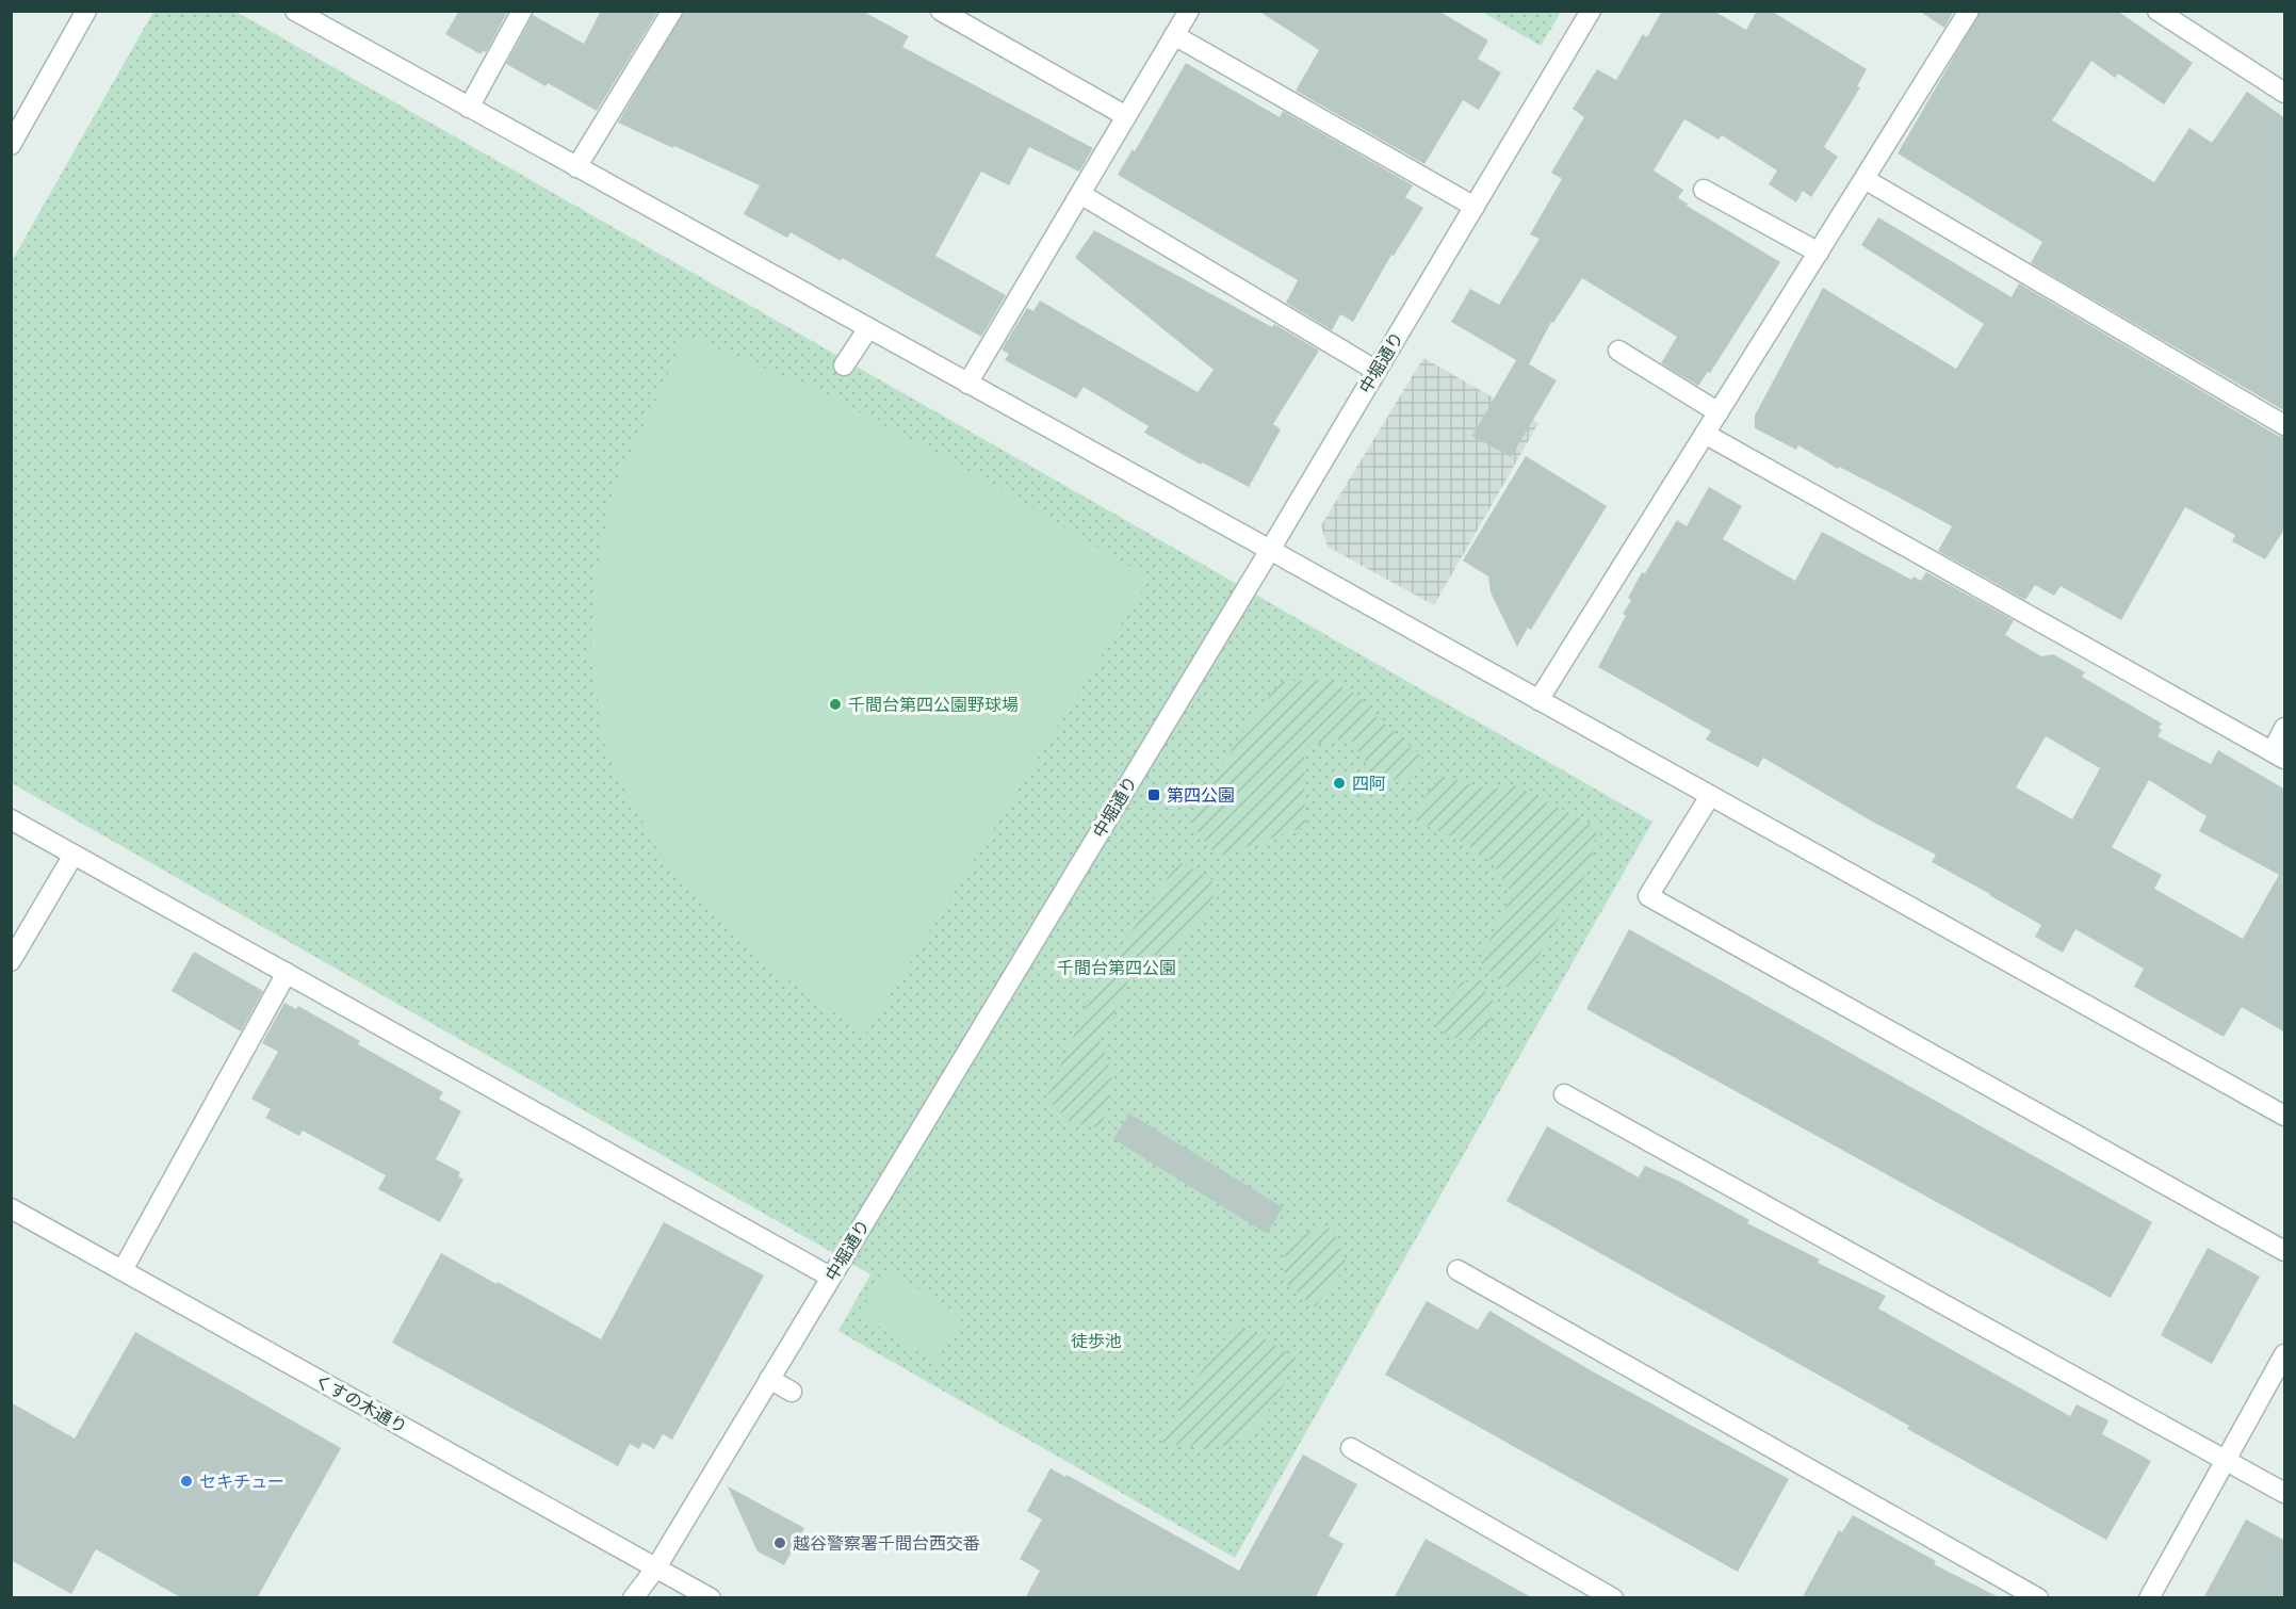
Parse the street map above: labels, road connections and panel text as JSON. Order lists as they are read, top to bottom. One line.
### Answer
{"streets":{"street":["中堀通り","くすの木通り"]},"crossings":[["中堀通り","くすの木通り"]],"parks":["千間台第四公園","徒歩池"],"places":{"other":["千間台第四公園野球場","四阿","セキチュー","越谷警察署千間台西交番"],"transit":["第四公園"]}}
